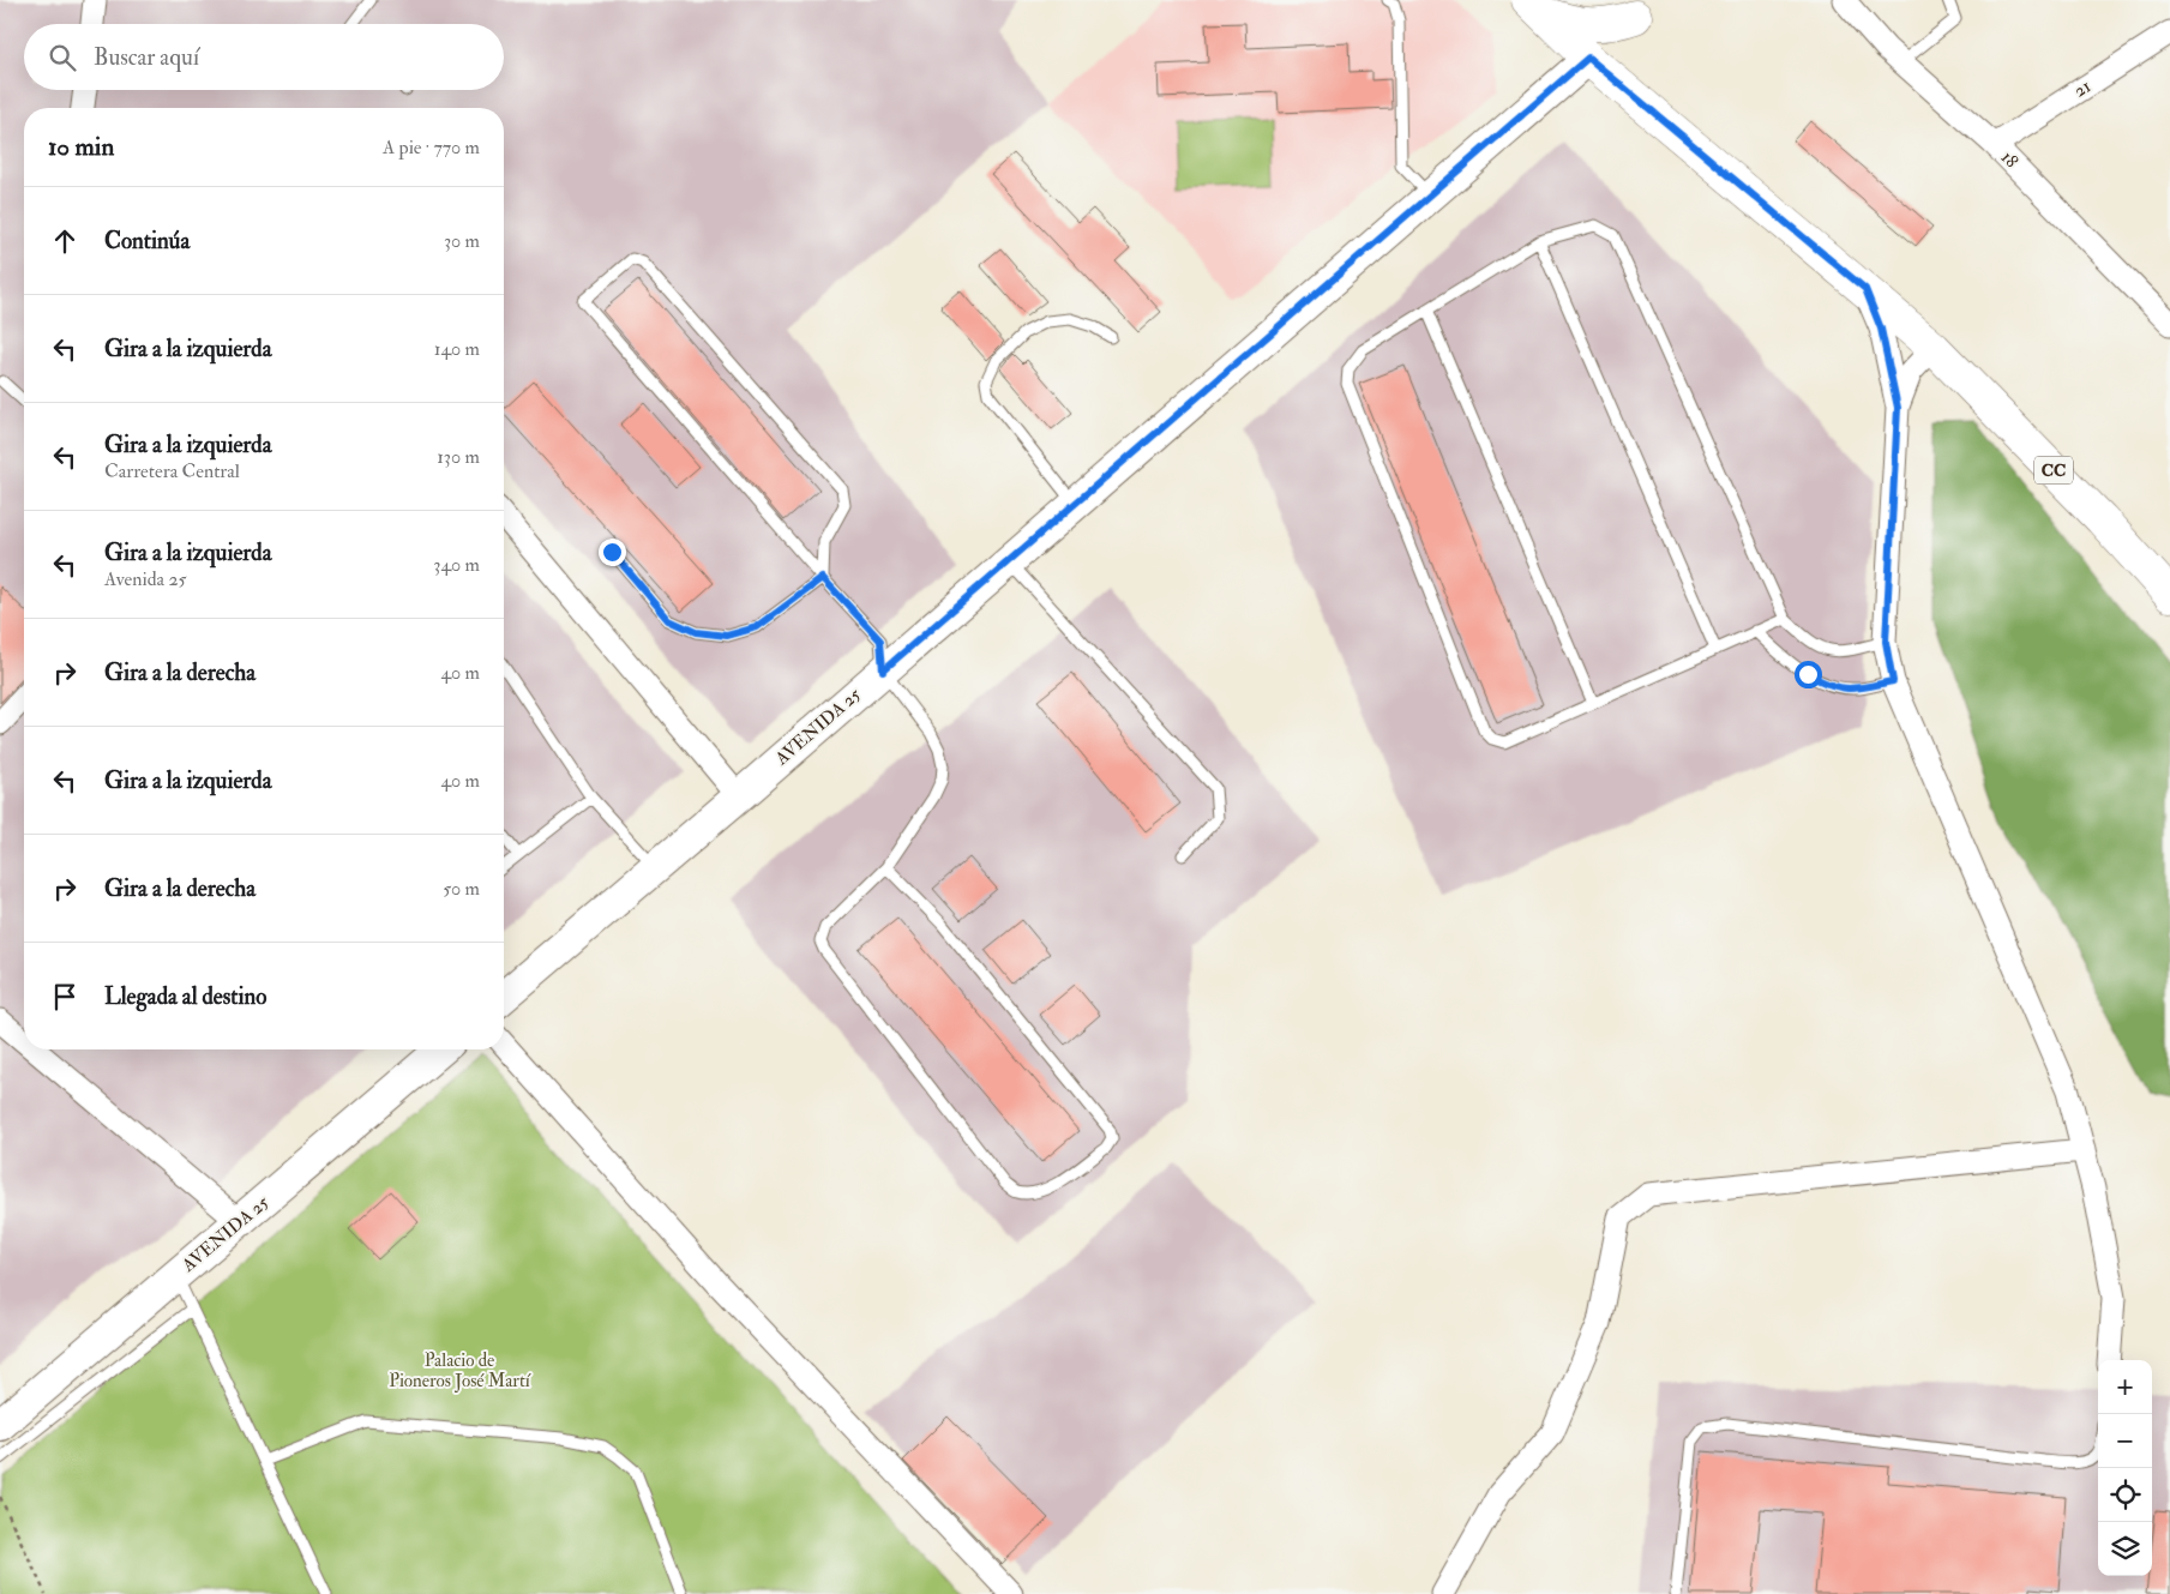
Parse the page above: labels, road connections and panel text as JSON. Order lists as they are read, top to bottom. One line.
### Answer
{"streets":{"main road":["CC","AVENIDA 25"],"street":["21","18"]},"crossings":[["21","18"],["CC","AVENIDA 25"]],"parks":["Palacio de Pioneros José Martí"],"page":{"search":"Buscar aquí","heading":["10 min","A pie · 770 m"],"list":[["Continúa","30 m"],["Gira a la izquierda","140 m"],["Gira a la izquierda","Carretera Central","130 m"],["Gira a la izquierda","Avenida 25","340 m"],["Gira a la derecha","40 m"],["Gira a la izquierda","40 m"],["Gira a la derecha","50 m"],"Llegada al destino"],"map_buttons":["+","−"]}}
